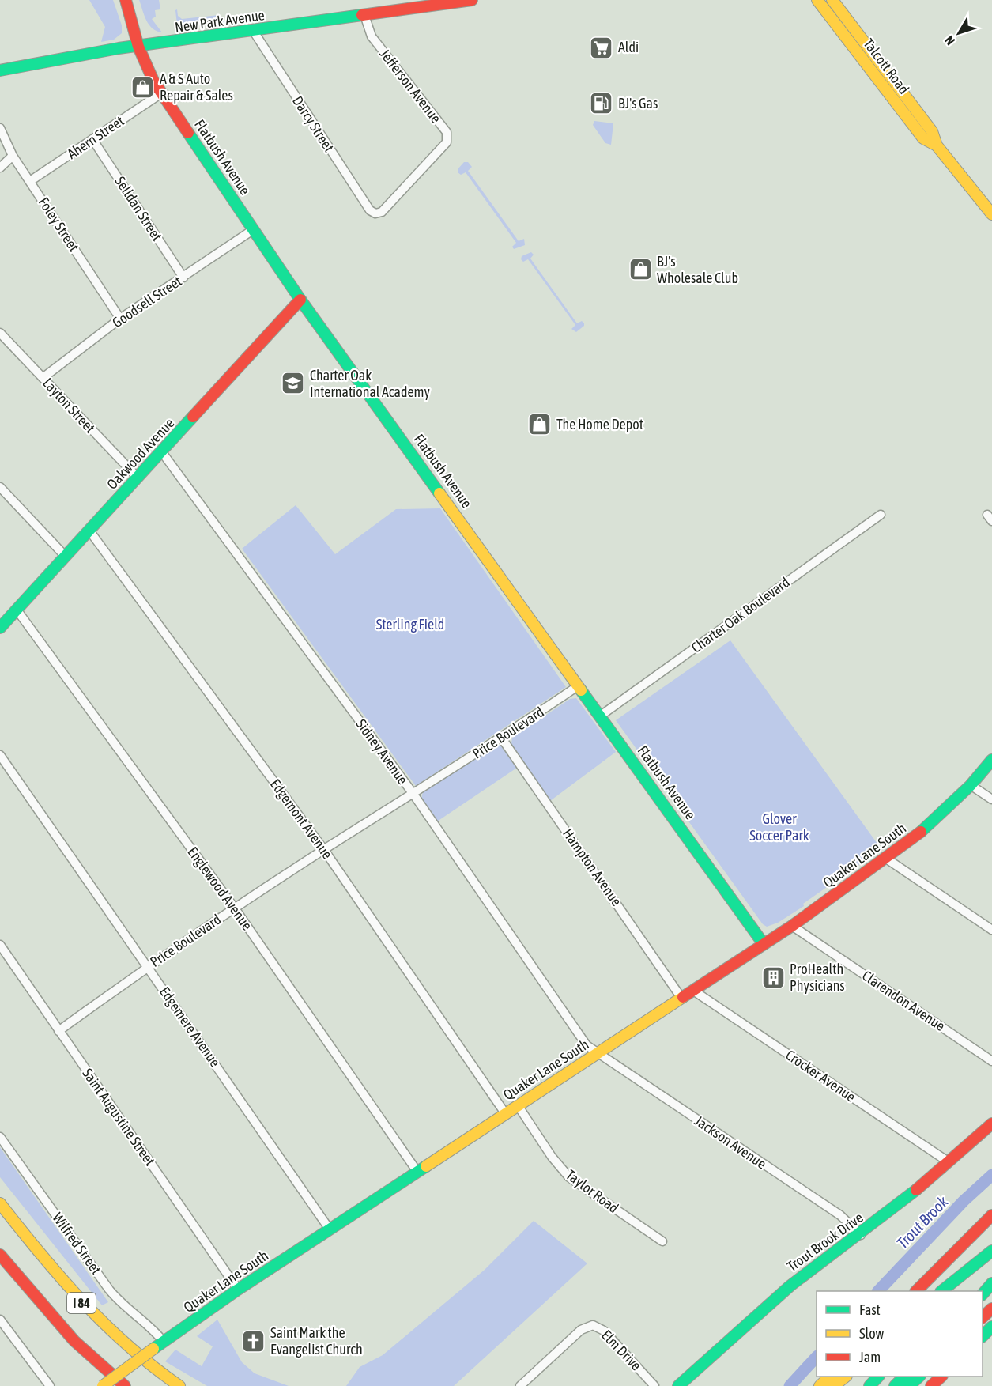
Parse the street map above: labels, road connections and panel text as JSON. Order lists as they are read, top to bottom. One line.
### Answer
{"streets":{"main road":["New Park Avenue","Talcott Road","Flatbush Avenue","Oakwood Avenue","Quaker Lane South","Trout Brook Drive","I 84"],"street":["Jefferson Avenue","Darcy Street","Ahern Street","Selldan Street","Foley Street","Goodsell Street","Layton Street","Charter Oak Boulevard","Price Boulevard","Sidney Avenue","Edgemont Avenue","Hampton Avenue","Englewood Avenue","Clarendon Avenue","Edgemere Avenue","Crocker Avenue","Saint Augustine Street","Jackson Avenue","Taylor Road","Wilfred Street","Elm Drive"]},"crossings":[["New Park Avenue","Jefferson Avenue"],["New Park Avenue","Darcy Street"],["New Park Avenue","Flatbush Avenue"],["Jefferson Avenue","Darcy Street"],["Ahern Street","Flatbush Avenue"],["Ahern Street","Selldan Street"],["Ahern Street","Foley Street"],["Flatbush Avenue","Goodsell Street"],["Flatbush Avenue","Oakwood Avenue"],["Flatbush Avenue","Charter Oak Boulevard"],["Flatbush Avenue","Price Boulevard"],["Flatbush Avenue","Quaker Lane South"],["Selldan Street","Goodsell Street"],["Foley Street","Goodsell Street"],["Goodsell Street","Layton Street"],["Layton Street","Oakwood Avenue"],["Oakwood Avenue","Sidney Avenue"],["Oakwood Avenue","Edgemont Avenue"],["Oakwood Avenue","Englewood Avenue"],["Price Boulevard","Sidney Avenue"],["Price Boulevard","Edgemont Avenue"],["Price Boulevard","Hampton Avenue"],["Price Boulevard","Englewood Avenue"],["Price Boulevard","Edgemere Avenue"],["Price Boulevard","Saint Augustine Street"],["Sidney Avenue","Quaker Lane South"],["Sidney Avenue","Jackson Avenue"],["Edgemont Avenue","Quaker Lane South"],["Quaker Lane South","Hampton Avenue"],["Quaker Lane South","Englewood Avenue"],["Quaker Lane South","Clarendon Avenue"],["Quaker Lane South","Edgemere Avenue"],["Quaker Lane South","Crocker Avenue"],["Quaker Lane South","Saint Augustine Street"],["Quaker Lane South","Jackson Avenue"],["Quaker Lane South","Taylor Road"],["Quaker Lane South","Wilfred Street"],["Crocker Avenue","Trout Brook Drive"],["Jackson Avenue","Trout Brook Drive"]],"water":["Trout Brook"],"parks":["Sterling Field","Glover Soccer Park"],"places":{"supermarket":["Aldi"],"shop":["A & S Auto Repair & Sales","BJ's Wholesale Club","The Home Depot"],"fuel station":["BJ's Gas"],"school or university":["Charter Oak International Academy"],"building":["ProHealth Physicians"],"church":["Saint Mark the Evangelist Church"]},"legend":["Fast","Slow","Jam"],"north":"bottom left"}
